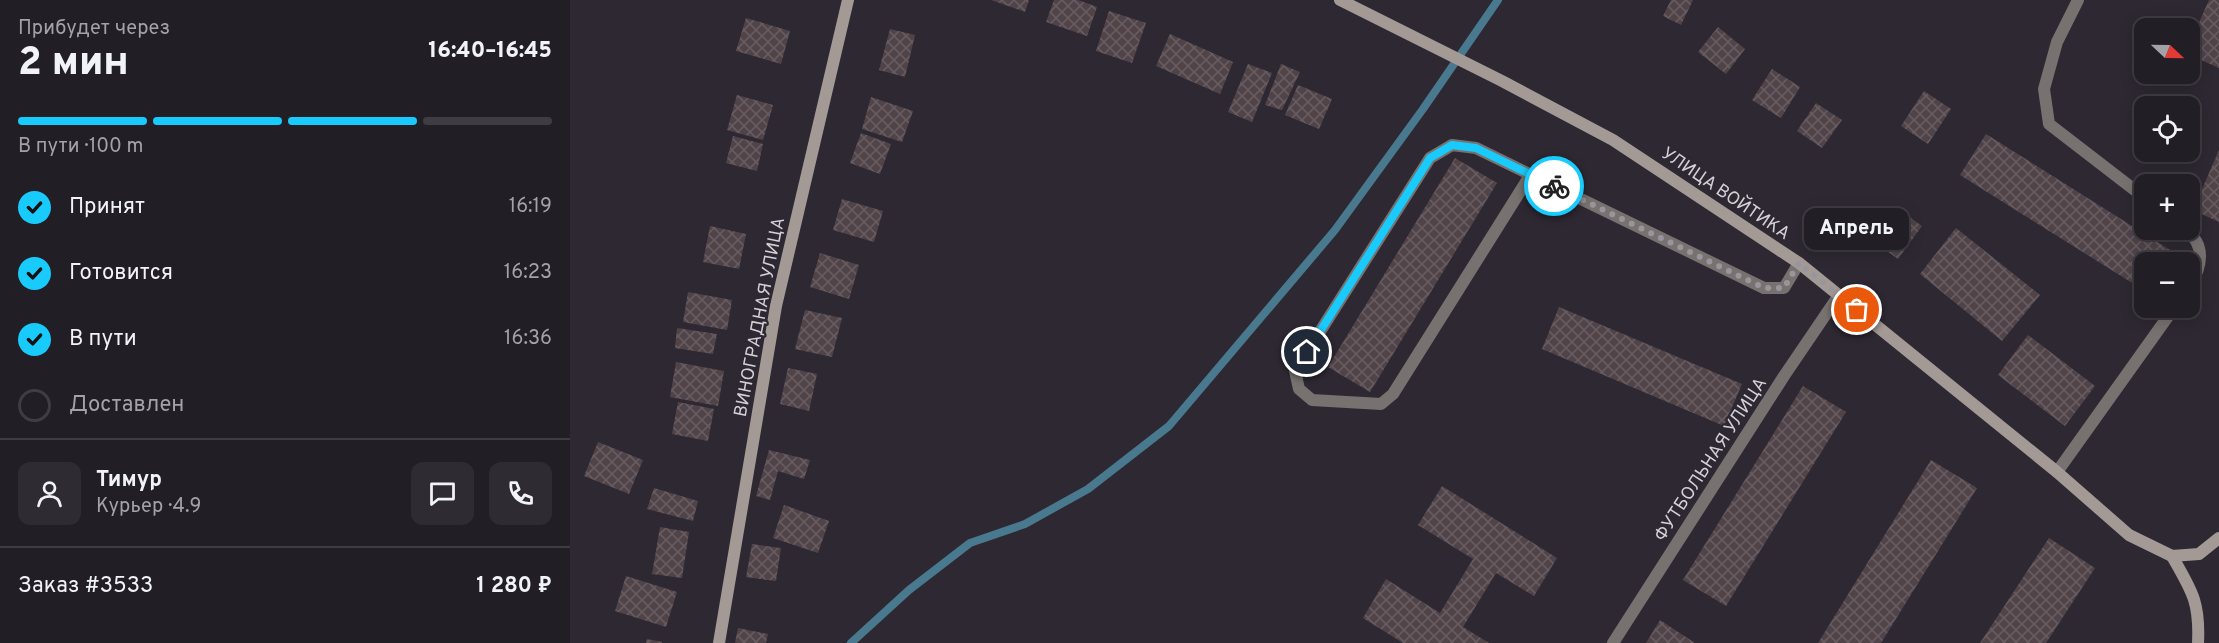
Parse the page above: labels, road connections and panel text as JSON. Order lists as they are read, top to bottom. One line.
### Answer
{"streets":{"main road":["УЛИЦА ВОЙТИКА","ВИНОГРАДНАЯ УЛИЦА"],"lane":["ФУТБОЛЬНАЯ УЛИЦА"]},"crossings":[["УЛИЦА ВОЙТИКА","ФУТБОЛЬНАЯ УЛИЦА"]],"places":["Апрель"],"north":"right","page":{"heading":["2 мин","Прибудет через","16:40–16:45"],"panel":["Тимур","Курьер · 4.9","Заказ #3533","1 280 ₽"],"map_buttons":["+","−"],"bar":"В пути · 100 m","list":[["Принят","16:19"],["Готовится","16:23"],["В пути","16:36"],"Доставлен"],"bubble":"Апрель"}}
